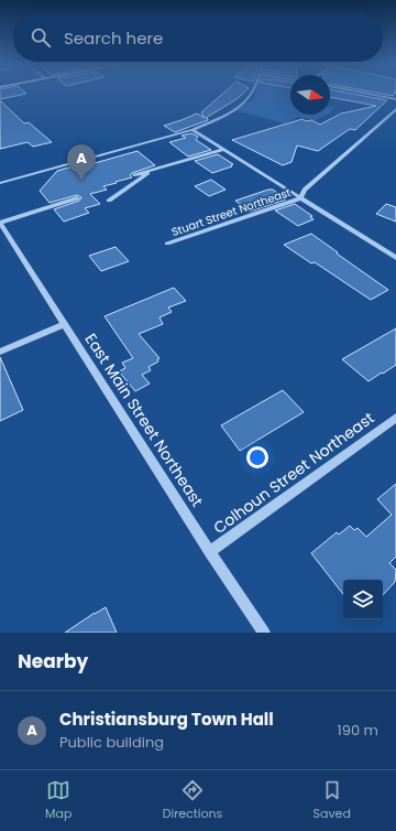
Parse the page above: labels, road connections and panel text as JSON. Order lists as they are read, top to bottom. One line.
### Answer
{"streets":{"street":["Stuart Street Northeast","East Main Street Northeast","Colhoun Street Northeast"]},"crossings":[["East Main Street Northeast","Colhoun Street Northeast"]],"north":"right","page":{"search":"Search here","pins":"A","heading":"Nearby","list":[{"mark":"A","name":"Christiansburg Town Hall","note":"Public building","value":"190 m"}],"nav":["Map","Directions","Saved"]}}
